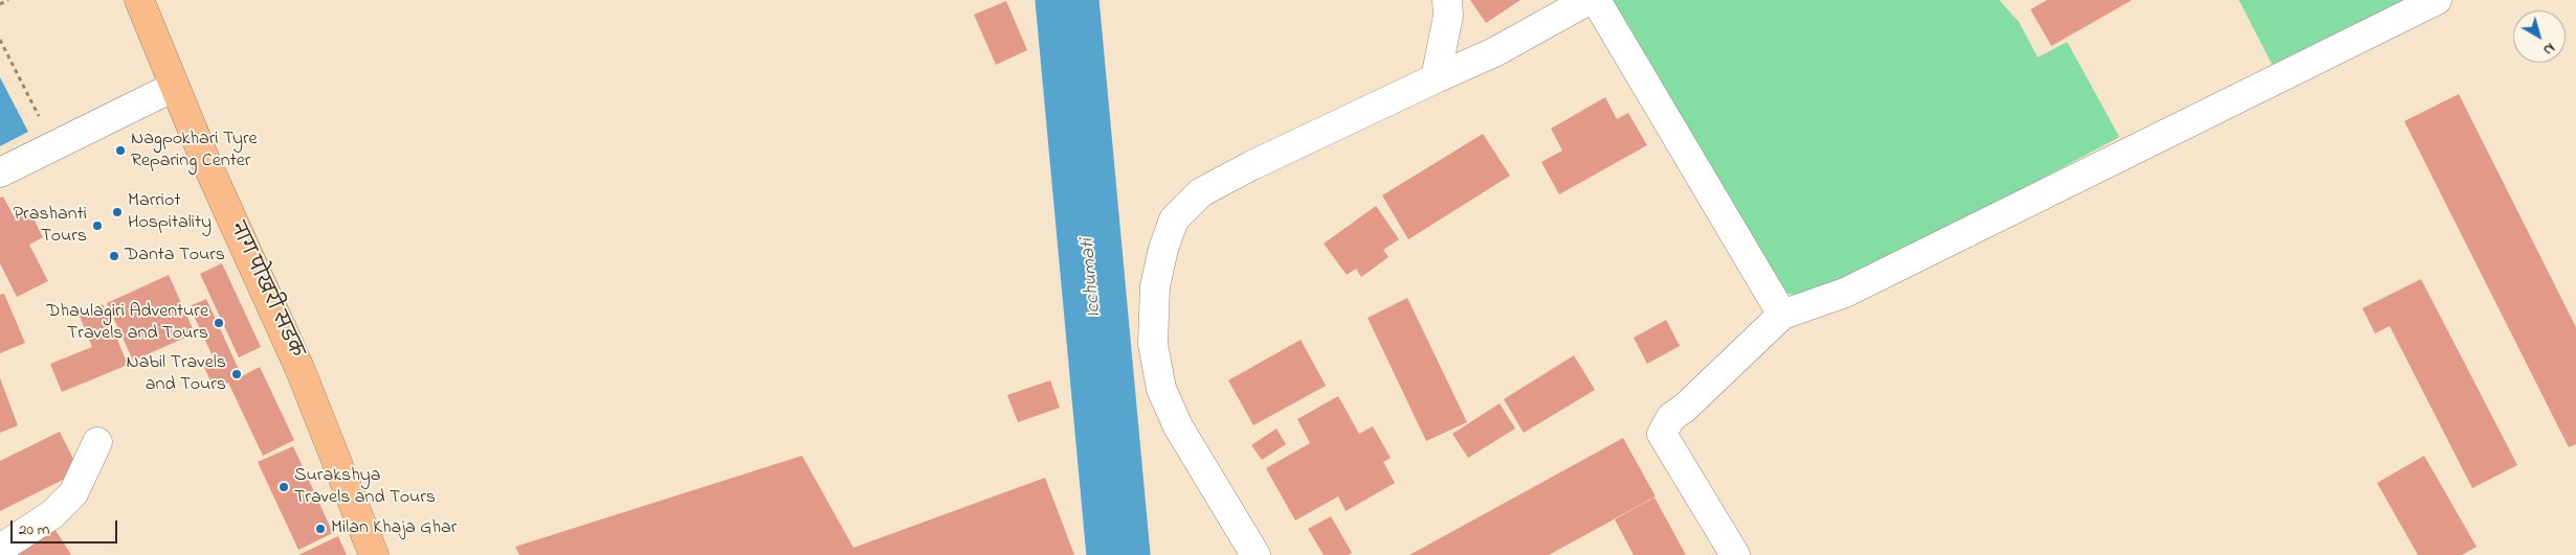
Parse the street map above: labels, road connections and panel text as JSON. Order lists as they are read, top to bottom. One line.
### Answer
{"streets":{"main road":["नाग पोखरी सडक"]},"water":["Icchumati"],"places":["Nagpokhari Tyre Reparing Center","Marriot Hospitality","Prashanti Tours","Danta Tours","Dhaulagiri Adventure Travels and Tours","Nabil Travels and Tours","Surakshya Travels and Tours","Milan Khaja Ghar"],"scale_bar":"20 m","north":"bottom right"}
